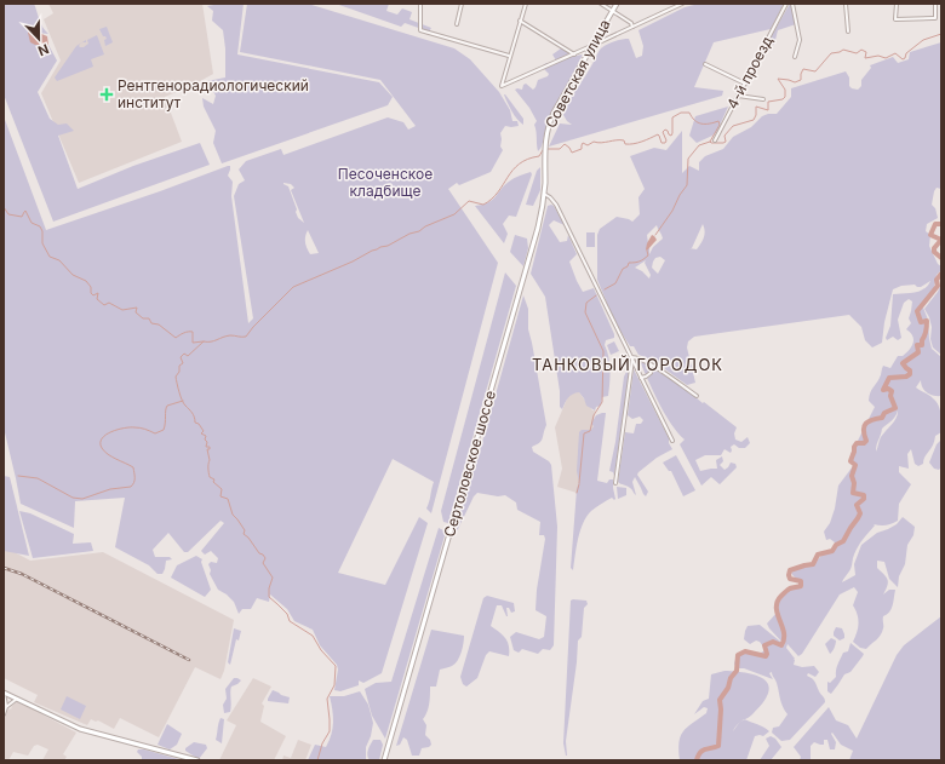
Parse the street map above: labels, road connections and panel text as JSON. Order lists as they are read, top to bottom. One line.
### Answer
{"streets":{"main road":["Советская улица","Сертоловское шоссе"],"street":["4-й проезд"]},"crossings":[["Советская улица","Сертоловское шоссе"]],"districts":["ТАНКОВЫЙ ГОРОДОК"],"parks":["Песоченское кладбище"],"places":{"health":["Рентгенорадиологический институт"]},"north":"bottom"}
